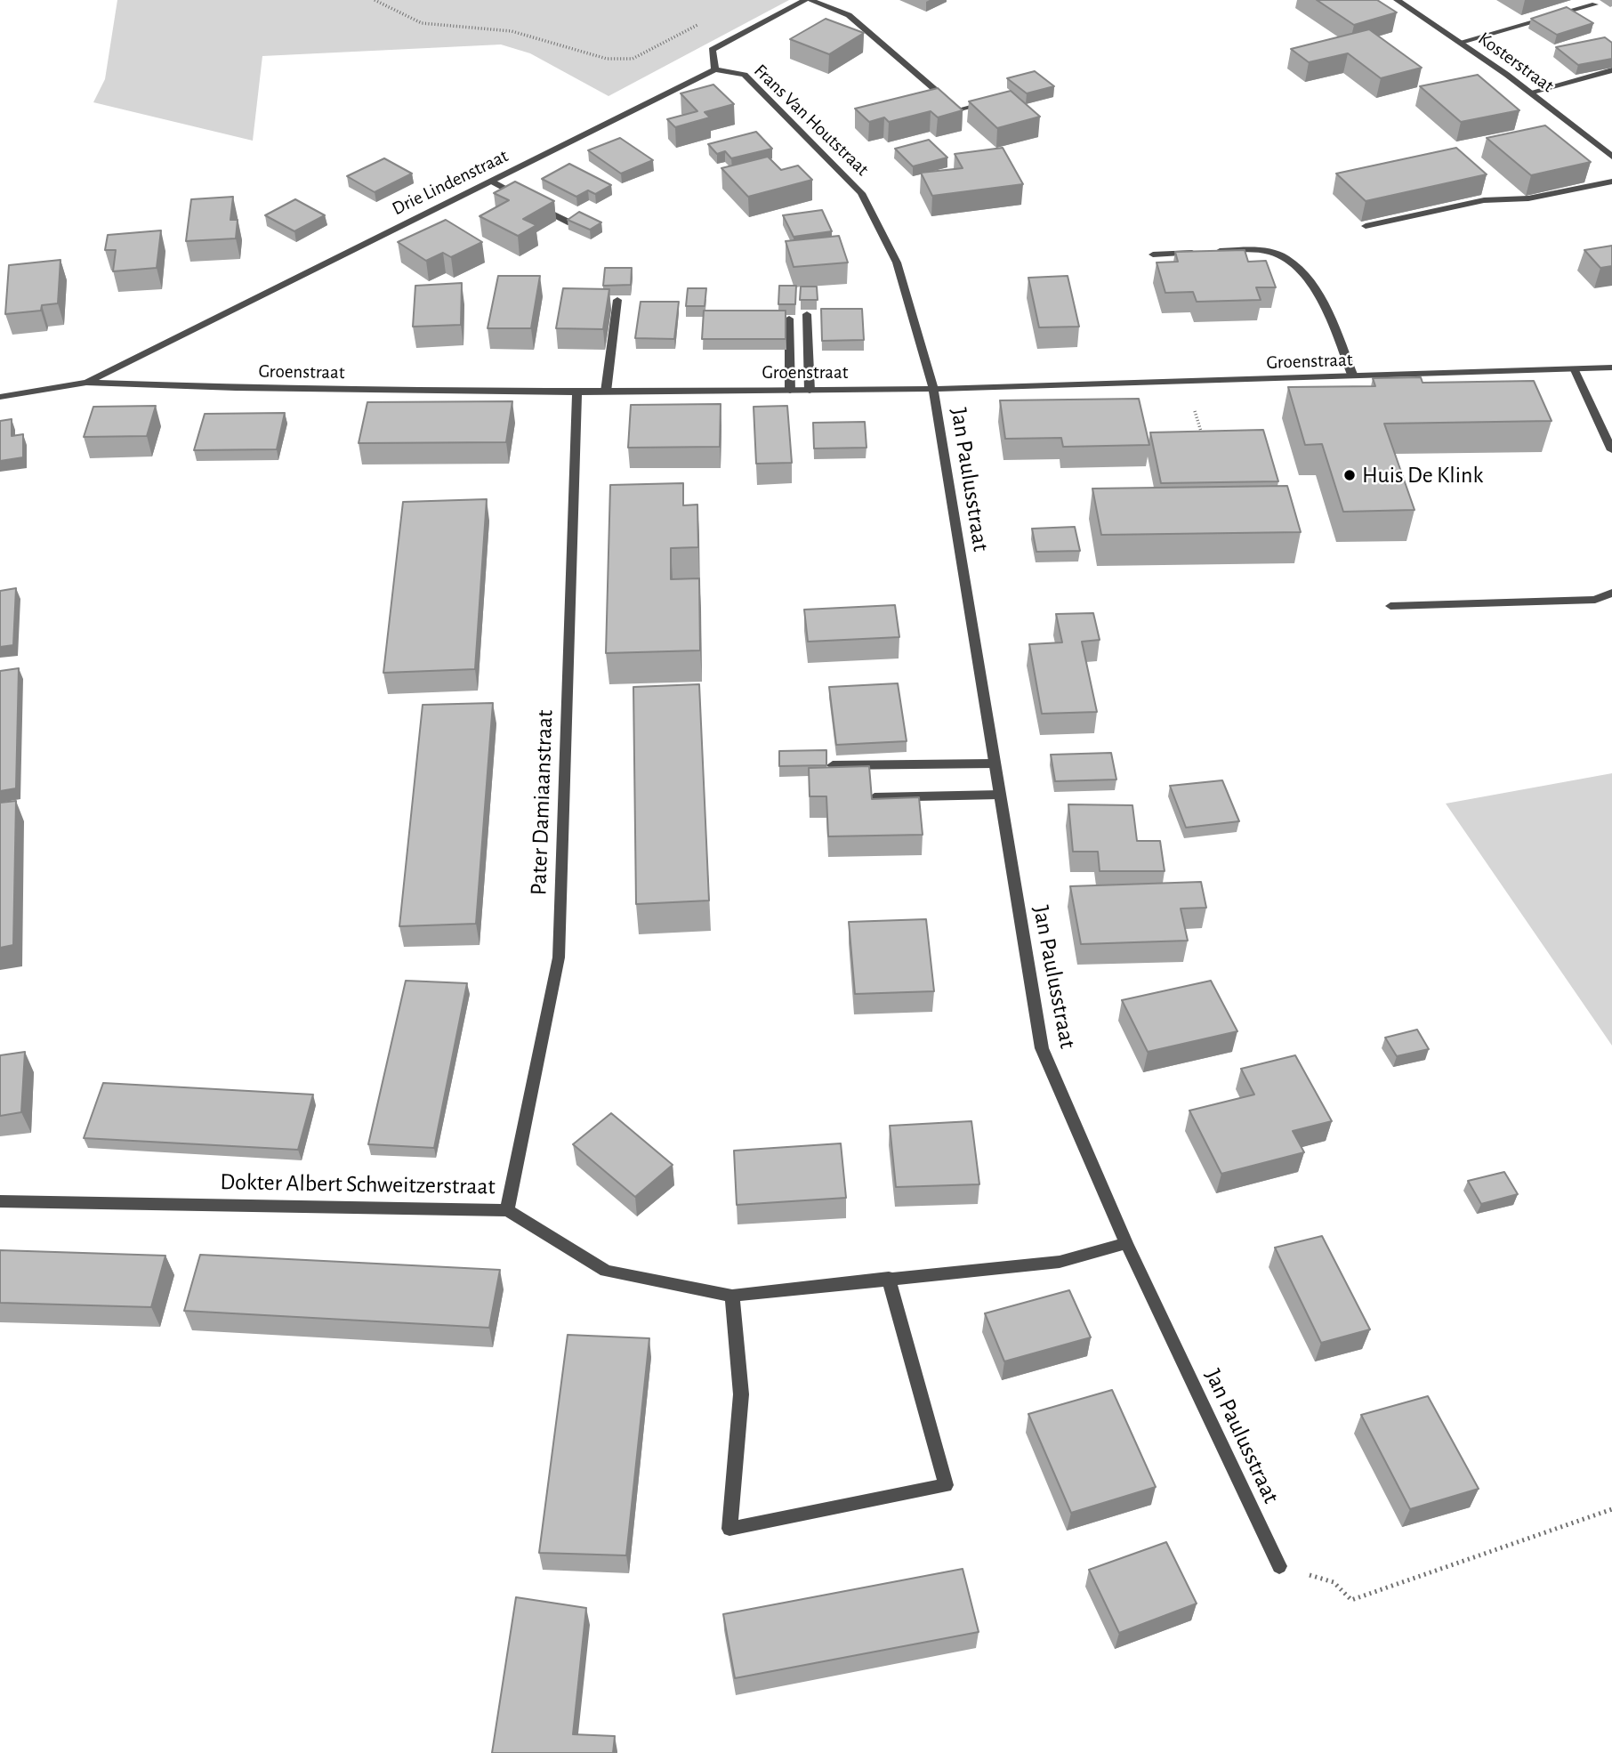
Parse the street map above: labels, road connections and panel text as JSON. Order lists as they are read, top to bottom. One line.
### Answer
{"streets":{"street":["Kosterstraat","Frans Van Houtstraat","Drie Lindenstraat","Groenstraat","Jan Paulusstraat","Pater Damiaanstraat","Dokter Albert Schweitzerstraat"]},"crossings":[["Frans Van Houtstraat","Drie Lindenstraat"],["Frans Van Houtstraat","Groenstraat"],["Frans Van Houtstraat","Jan Paulusstraat"],["Drie Lindenstraat","Groenstraat"],["Groenstraat","Jan Paulusstraat"],["Groenstraat","Pater Damiaanstraat"],["Jan Paulusstraat","Dokter Albert Schweitzerstraat"],["Pater Damiaanstraat","Dokter Albert Schweitzerstraat"]],"places":["Huis De Klink"]}
